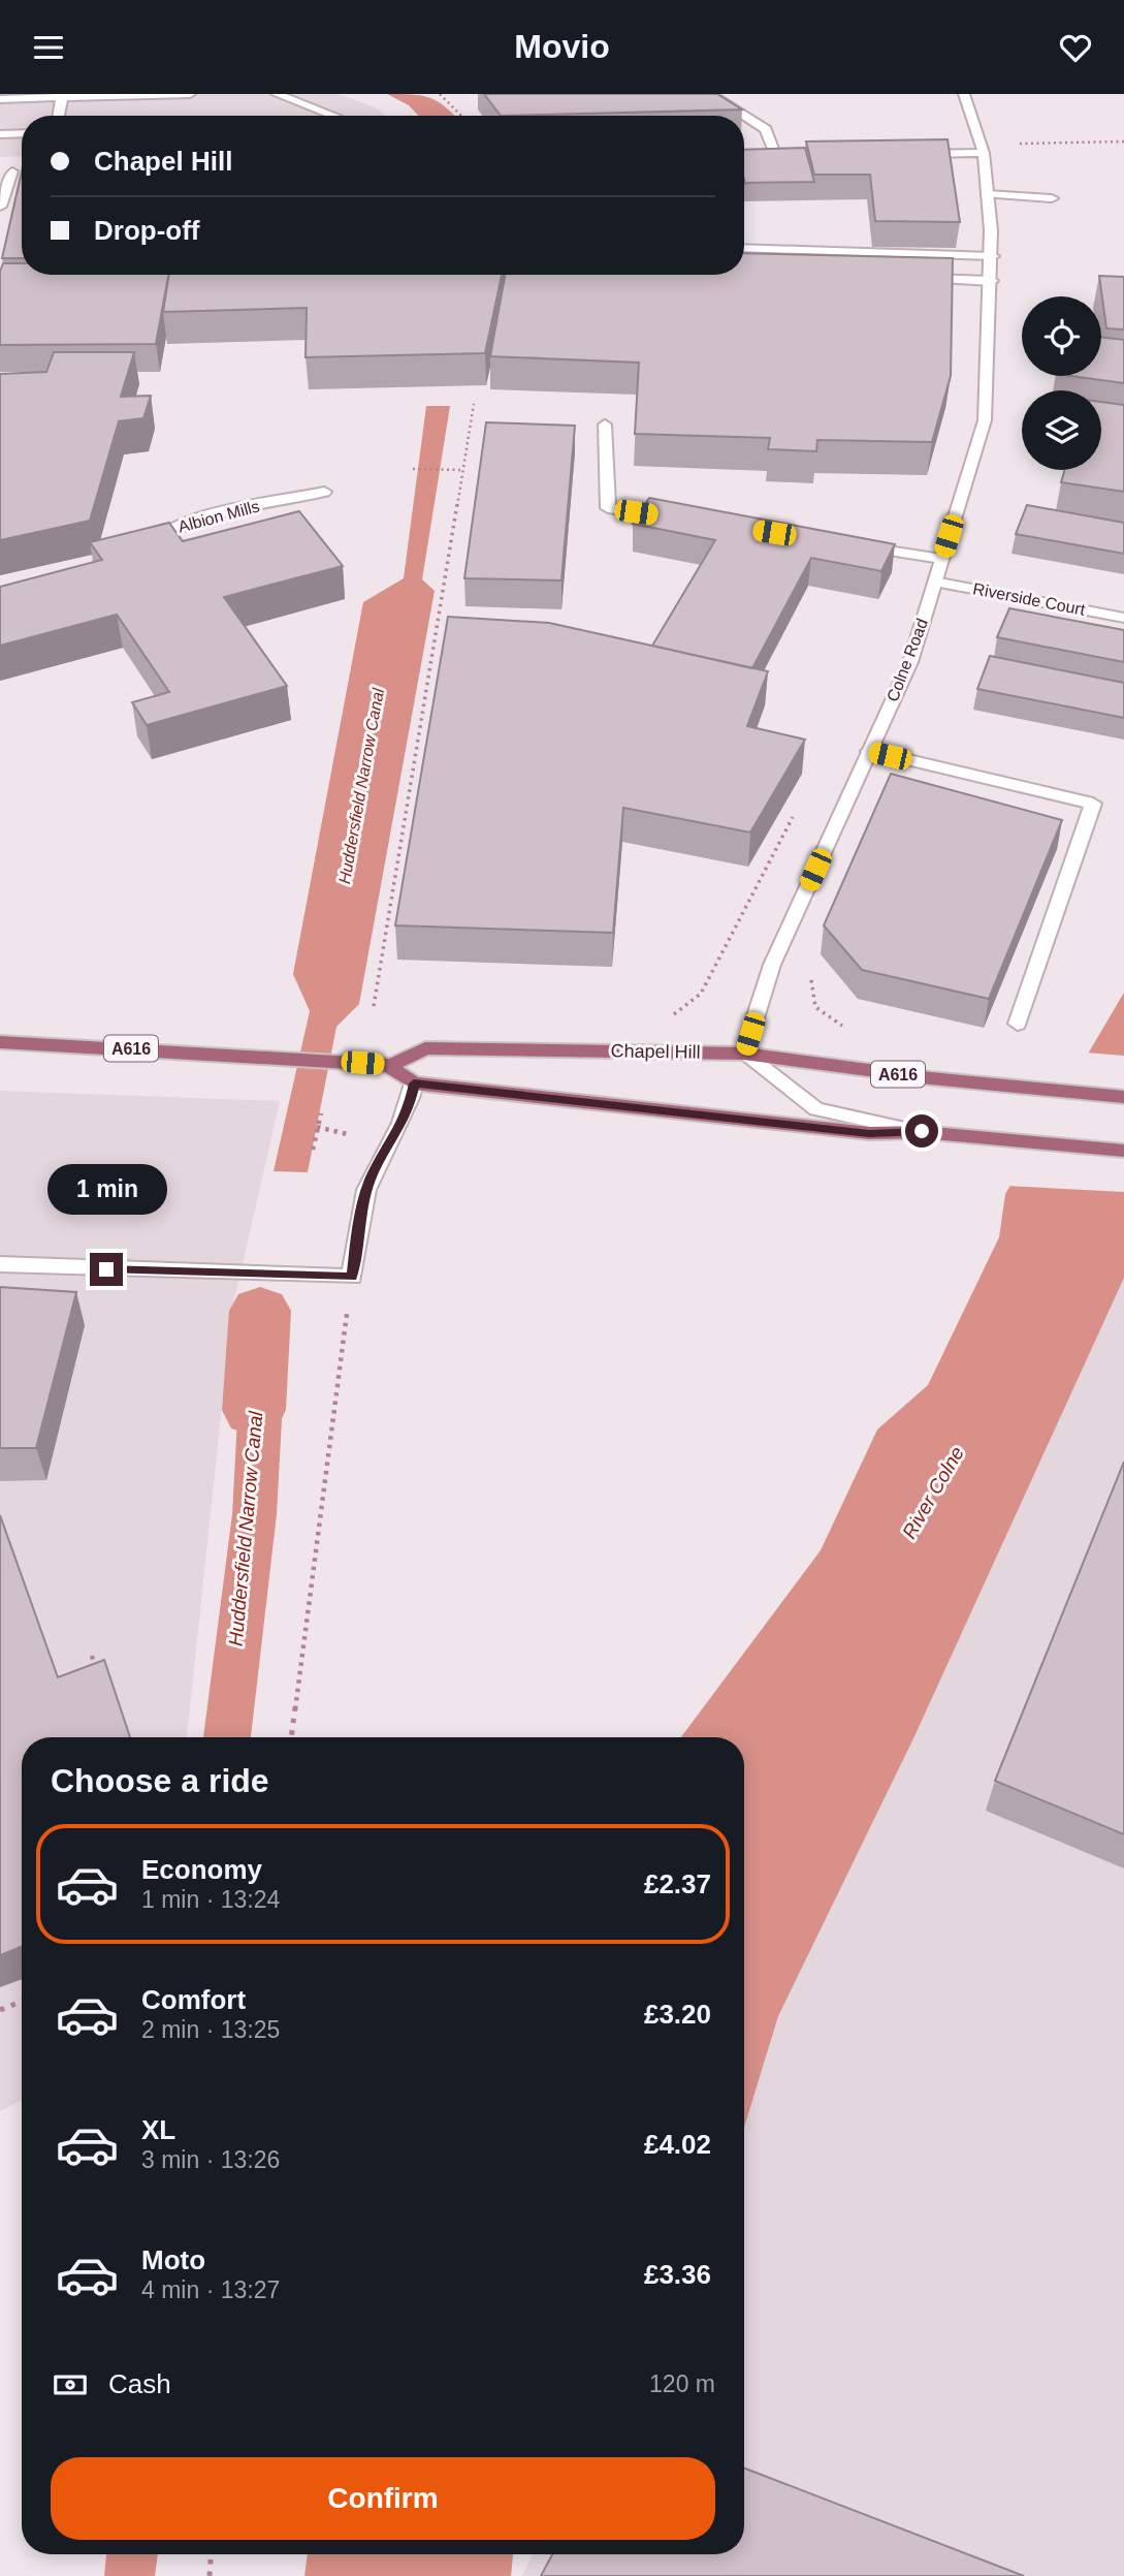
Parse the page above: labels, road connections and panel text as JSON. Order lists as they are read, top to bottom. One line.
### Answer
{"streets":{"main road":["Albion Mills","Riverside Court","Colne Road","A616","Chapel Hill"]},"crossings":[["Riverside Court","Colne Road"],["Colne Road","Chapel Hill"],["A616","Chapel Hill"]],"water":["Huddersfield Narrow Canal","River Colne"],"page":{"header":"Movio","banner":["Chapel Hill","Drop-off"],"bubble":"1 min","heading":"Choose a ride","list":[{"name":"Economy","note":"1 min · 13:24","value":"£2.37"},{"name":"Comfort","note":"2 min · 13:25","value":"£3.20"},{"name":"XL","note":"3 min · 13:26","value":"£4.02"},{"name":"Moto","note":"4 min · 13:27","value":"£3.36"}],"pay":["Cash","120 m"],"buttons":"Confirm"}}
